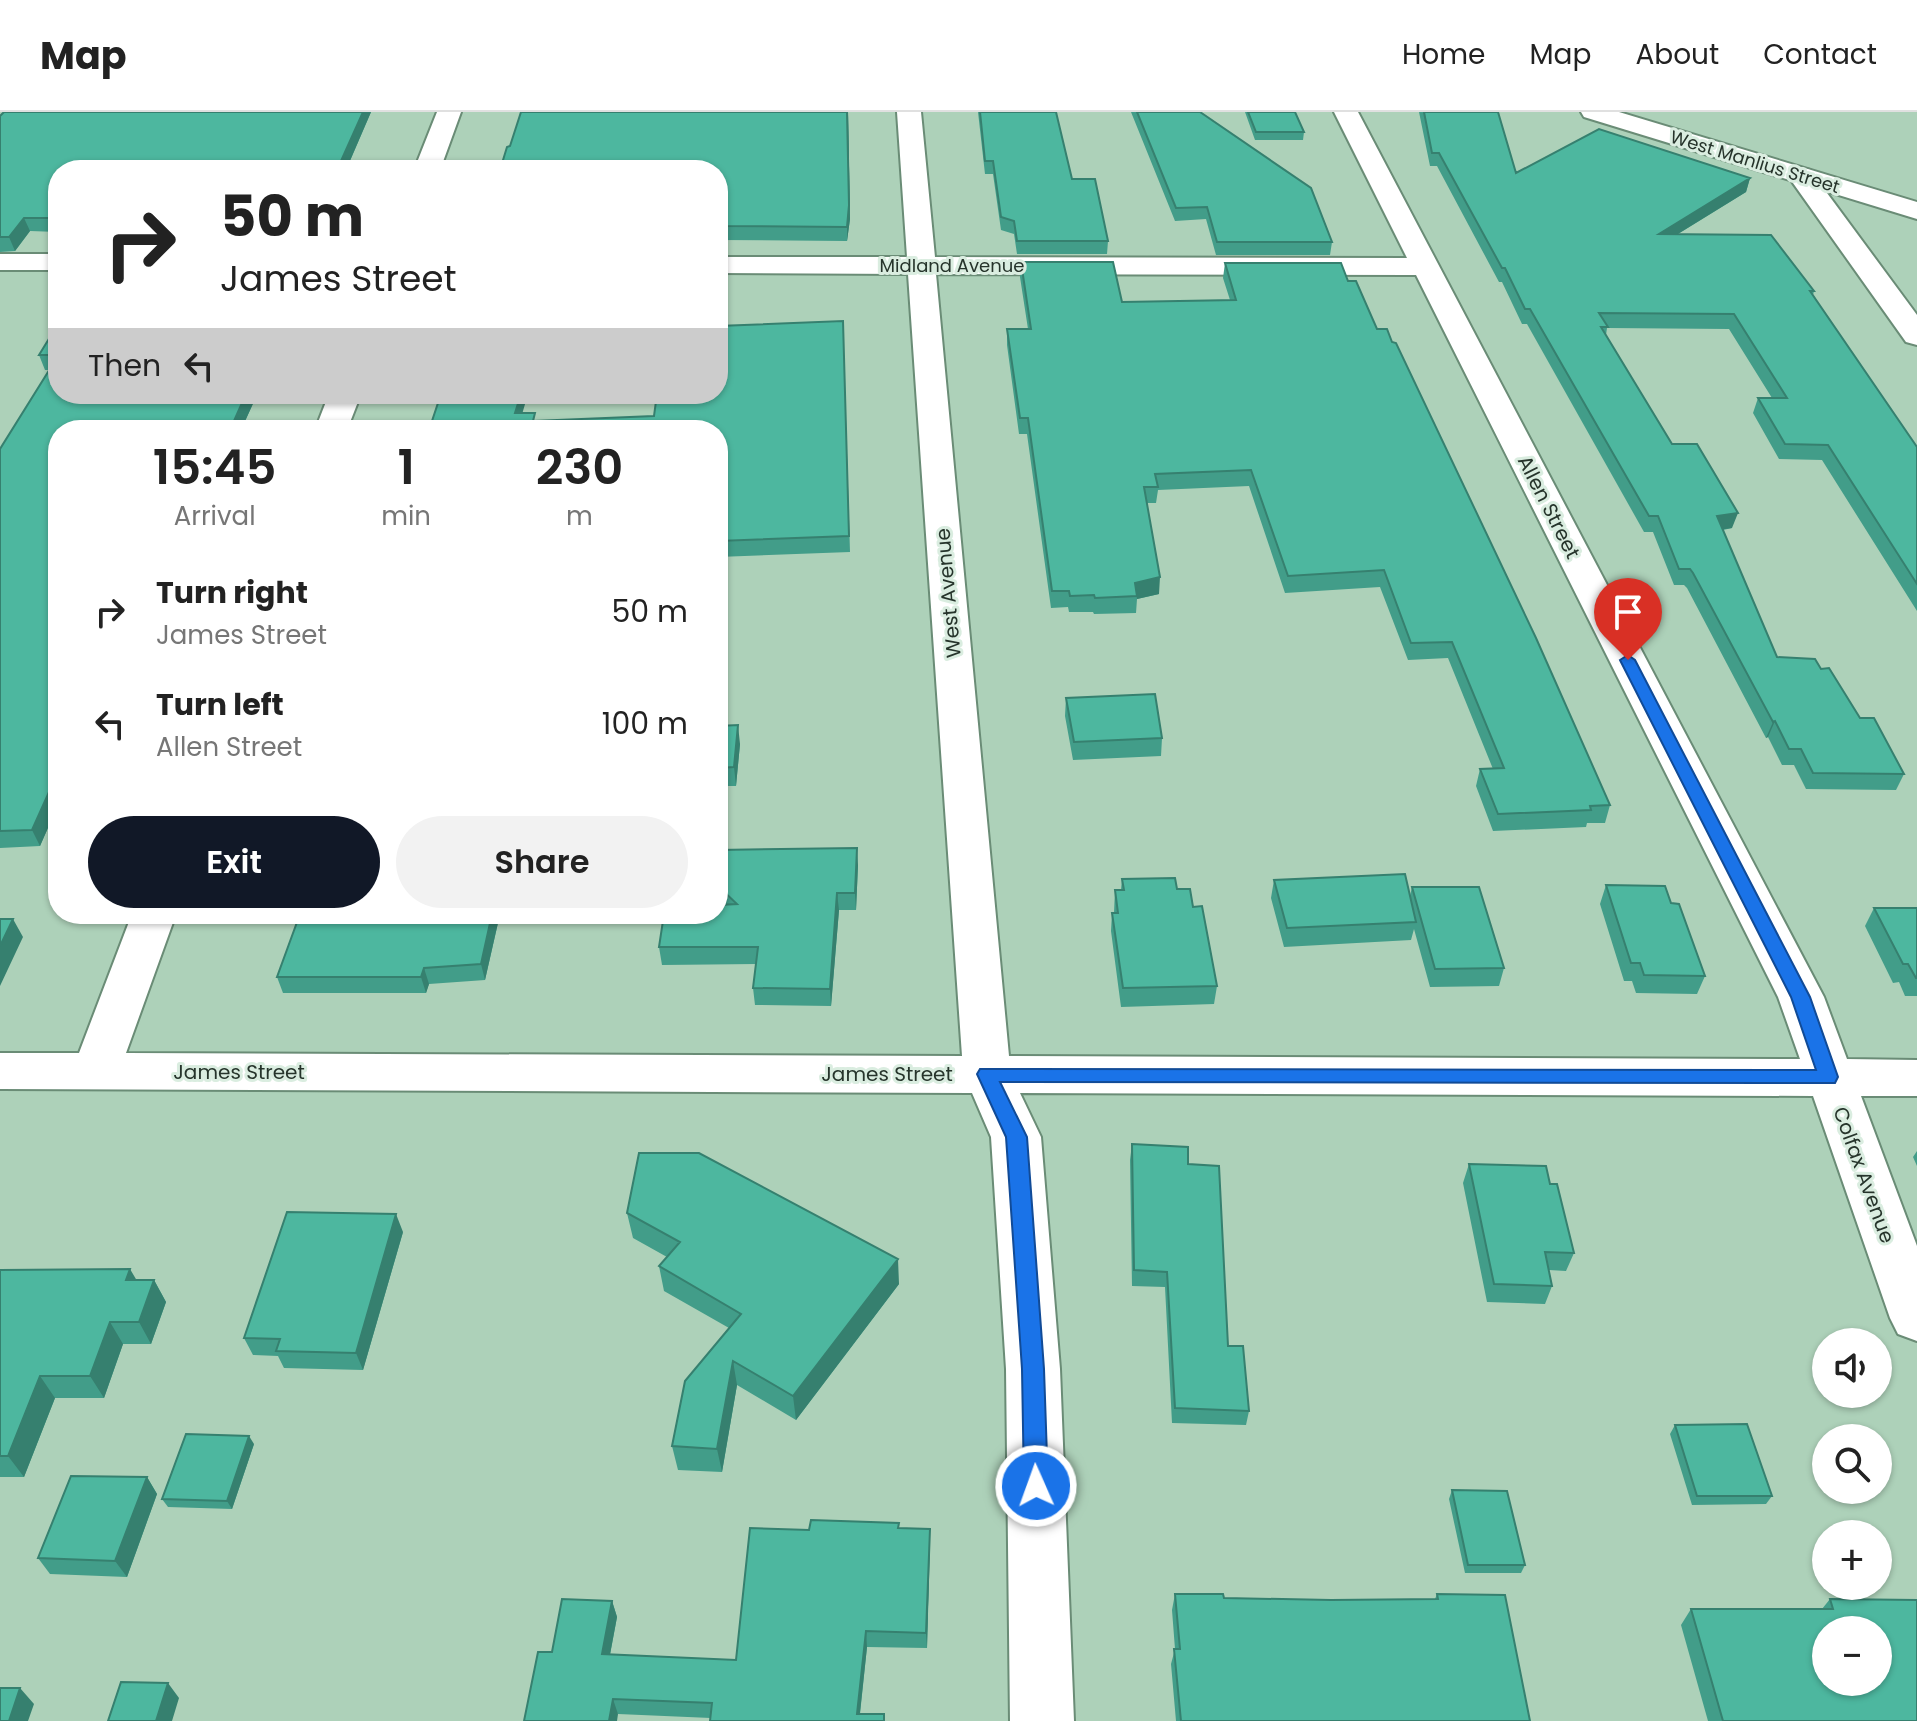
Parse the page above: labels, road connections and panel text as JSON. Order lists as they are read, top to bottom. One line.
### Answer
{"streets":{"street":["West Manlius Street","Midland Avenue","Allen Street","West Avenue","James Street","Colfax Avenue"]},"crossings":[["Midland Avenue","Allen Street"],["Midland Avenue","West Avenue"],["Allen Street","James Street"],["Allen Street","Colfax Avenue"],["West Avenue","James Street"],["James Street","Colfax Avenue"]],"page":{"header":"Map","nav":["Home","Map","About","Contact"],"turn":["50 m","James Street"],"then":"Then","eta":["15:45","Arrival","1","min","230","m"],"list":[{"name":"Turn right","note":"James Street","value":"50 m"},{"name":"Turn left","note":"Allen Street","value":"100 m"}],"buttons":["Exit","Share"],"map_buttons":["+","−"]}}
